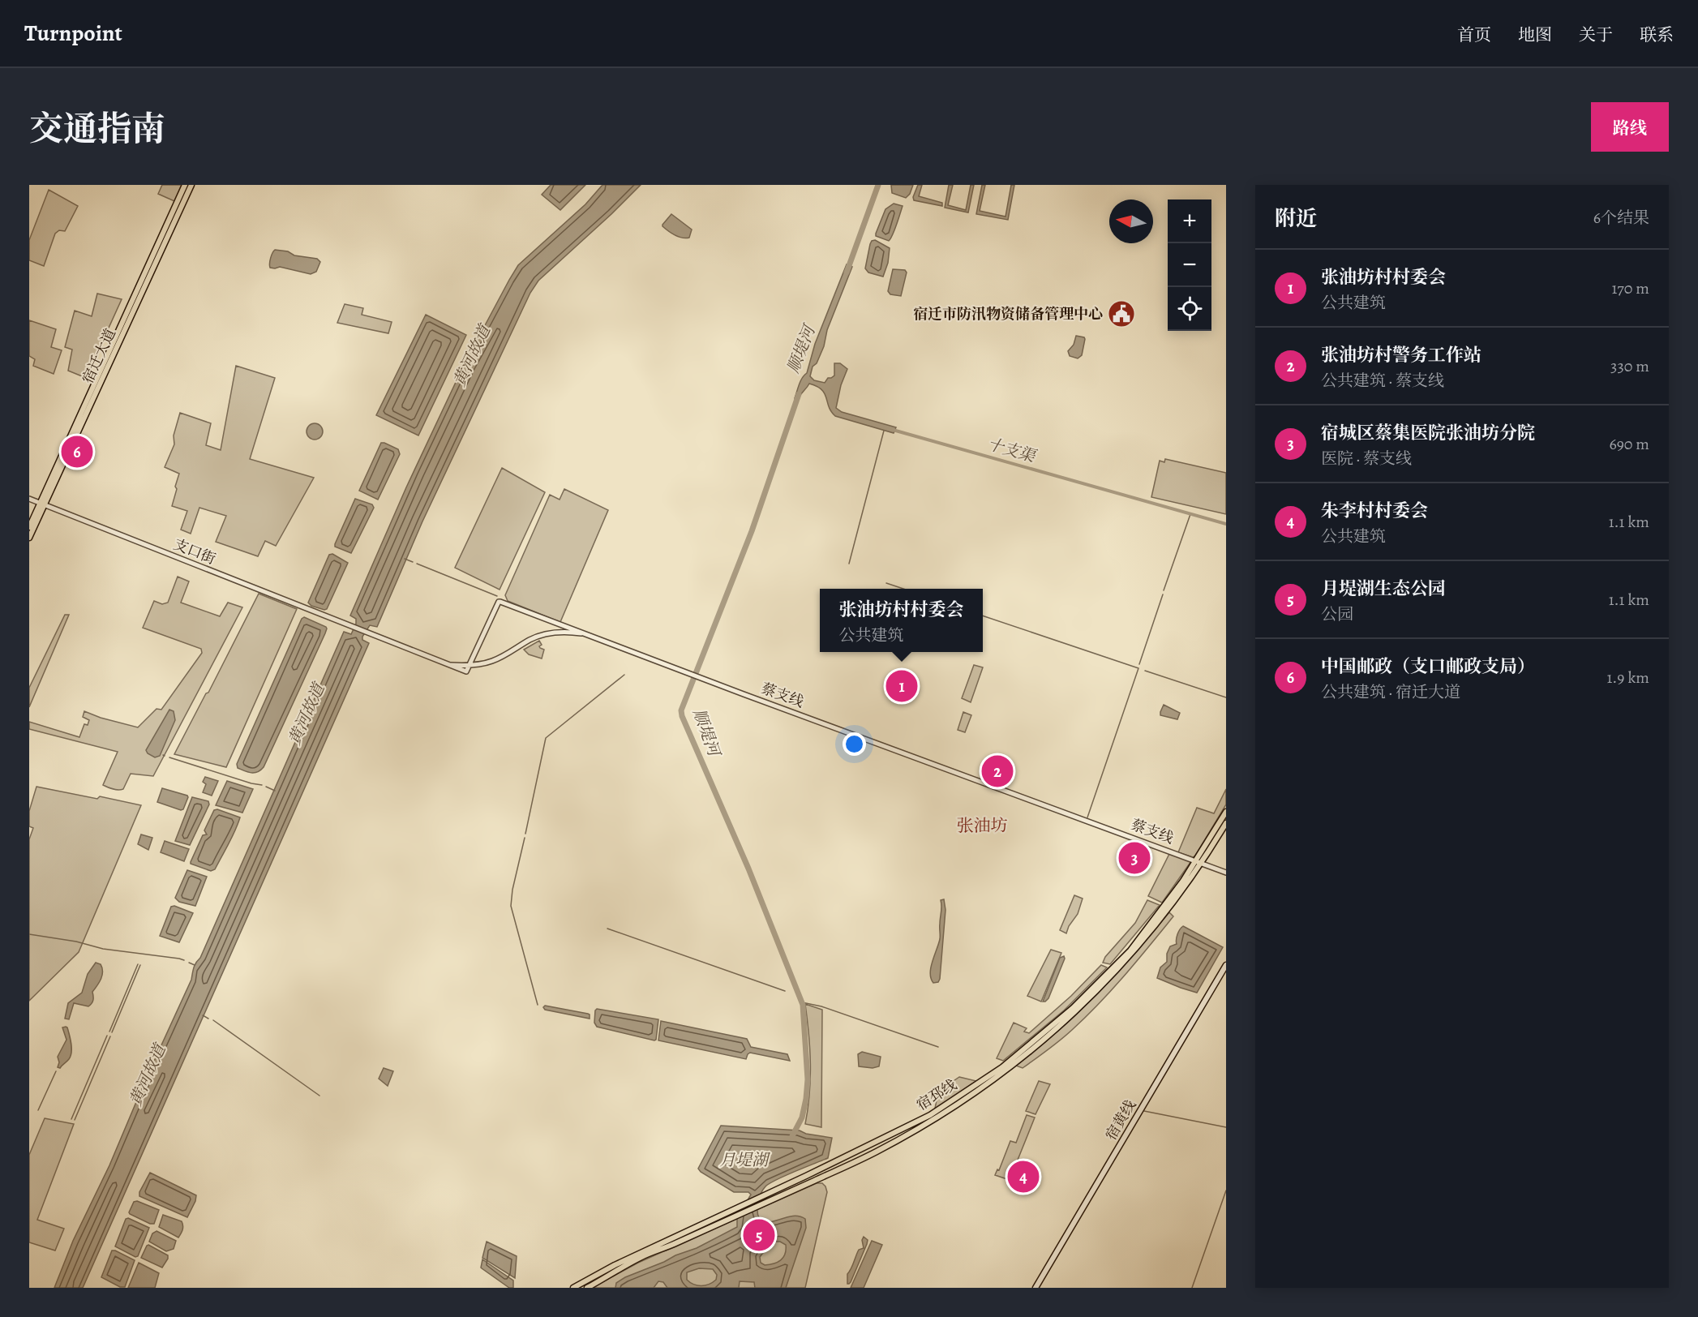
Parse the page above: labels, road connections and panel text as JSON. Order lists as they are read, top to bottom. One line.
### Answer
{"streets":{"main road":["宿迁大道","宿邳线","宿黄线"],"street":["支口街","蔡支线"]},"crossings":[["宿迁大道","支口街"],["支口街","蔡支线"],["蔡支线","宿邳线"]],"districts":["张油坊"],"water":["顺堤河","黄河故道","十支渠","月堤湖"],"places":{"public building":["宿迁市防汛物资储备管理中心"]},"north":"left","page":{"header":"Turnpoint","nav":["首页","地图","关于","联系"],"title":"交通指南","buttons":"路线","heading":["附近","6个结果"],"map_buttons":["+","−"],"list":[{"mark":"1","name":"张油坊村村委会","note":"公共建筑","value":"170 m"},{"mark":"2","name":"张油坊村警务工作站","note":"公共建筑 · 蔡支线","value":"330 m"},{"mark":"3","name":"宿城区蔡集医院张油坊分院","note":"医院 · 蔡支线","value":"690 m"},{"mark":"4","name":"朱李村村委会","note":"公共建筑","value":"1.1 km"},{"mark":"5","name":"月堤湖生态公园","note":"公园","value":"1.1 km"},{"mark":"6","name":"中国邮政（支口邮政支局）","note":"公共建筑 · 宿迁大道","value":"1.9 km"}],"pins":["6","1","2","3","4","5"],"popup":["张油坊村村委会","公共建筑"]}}
